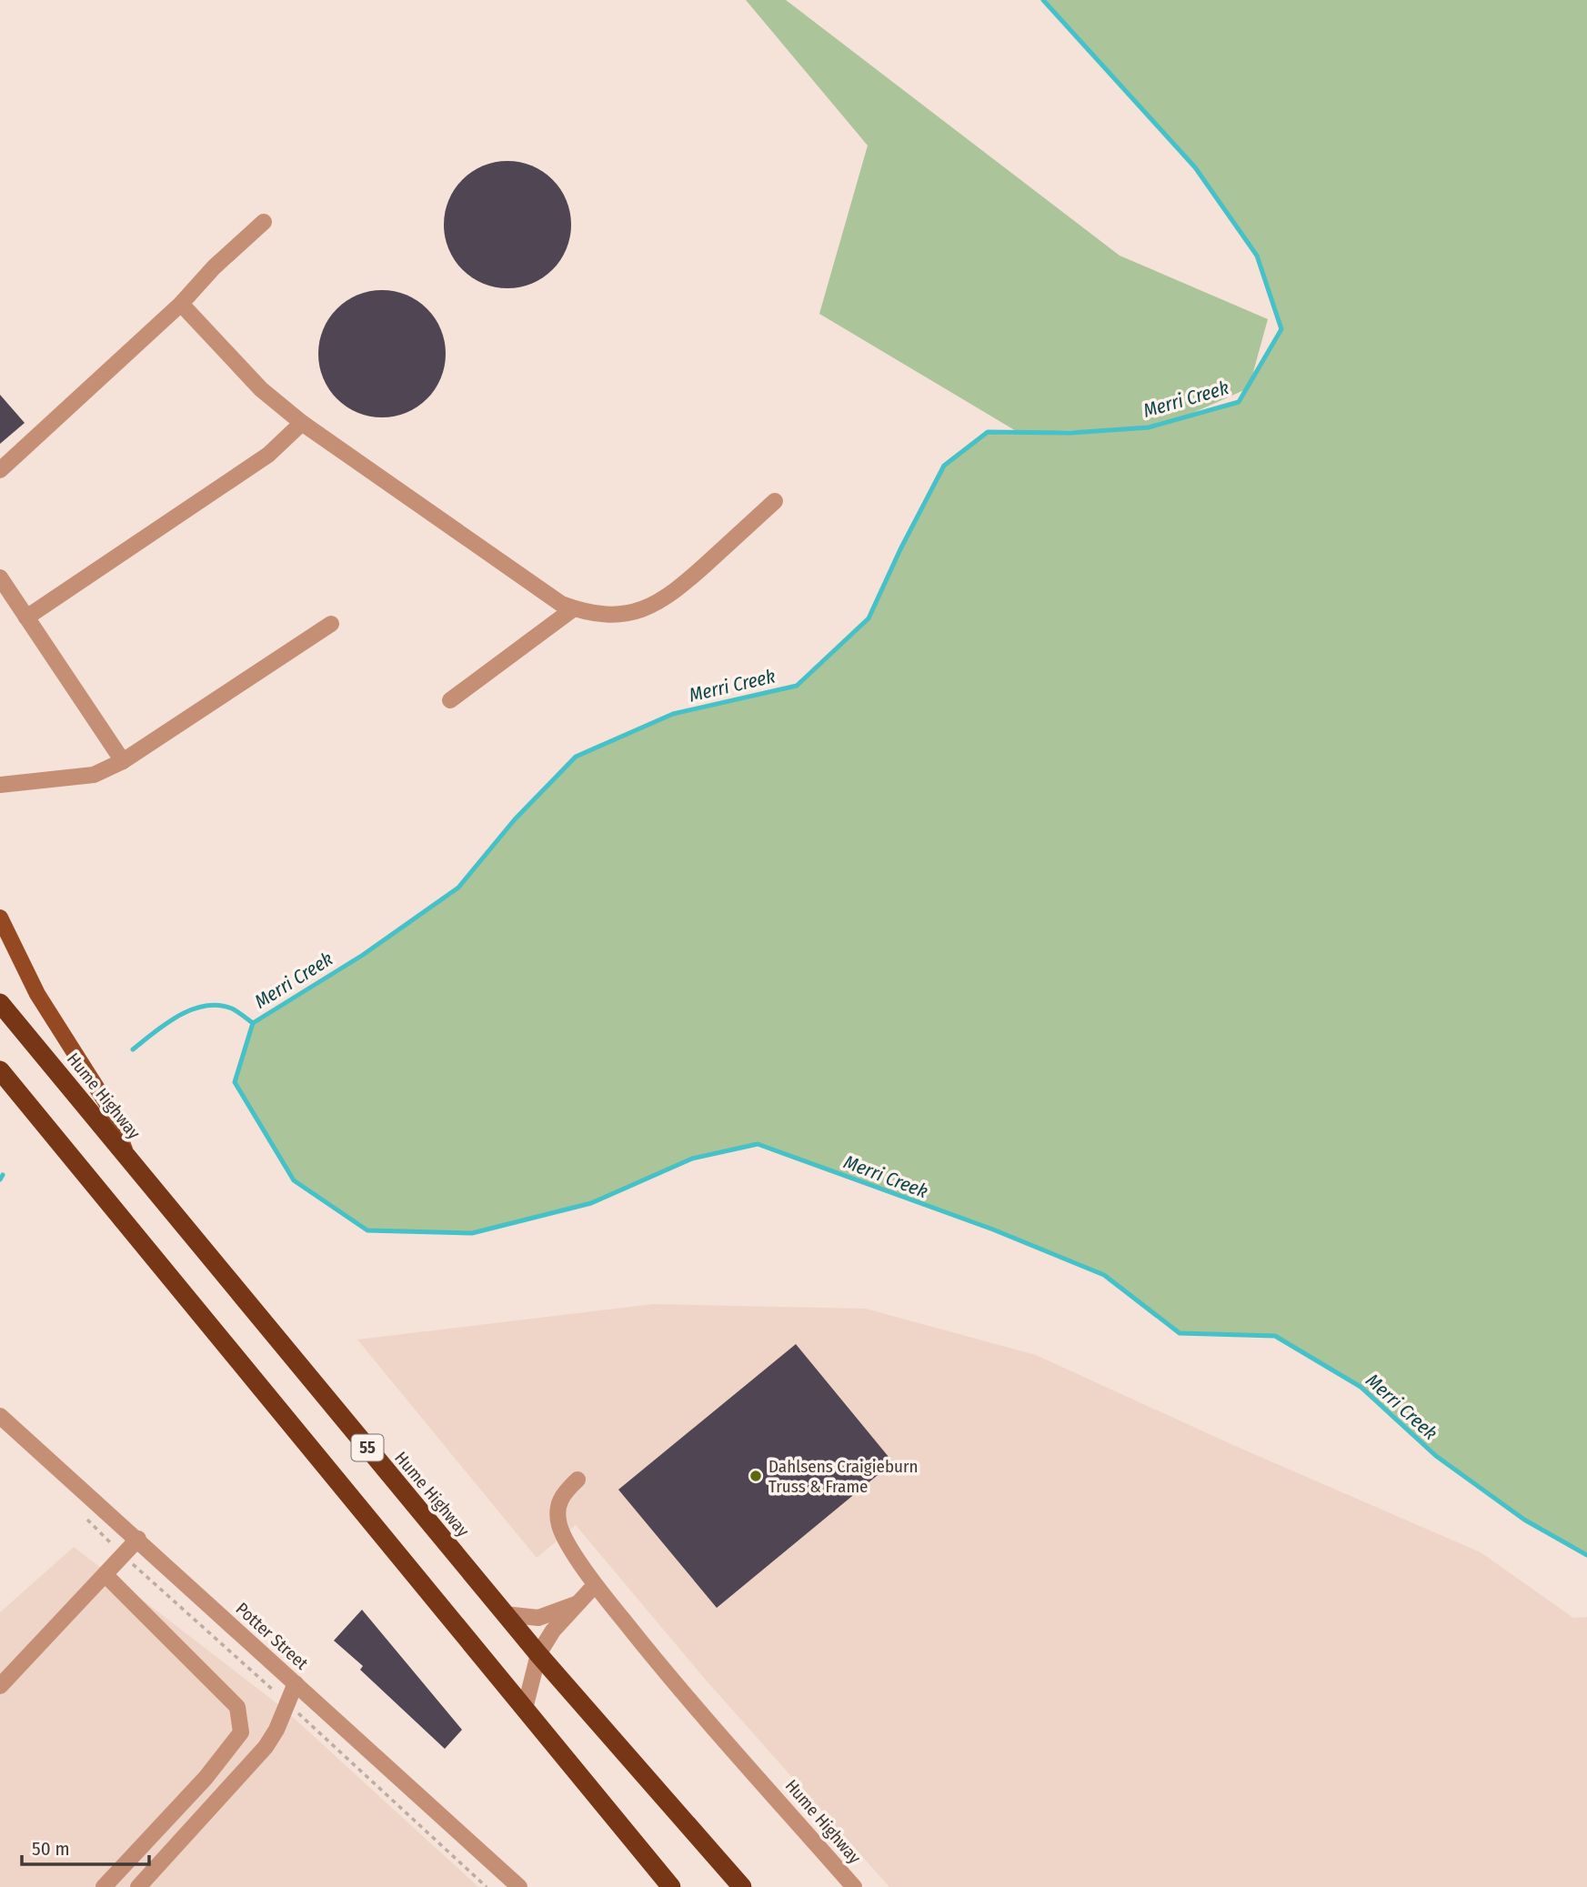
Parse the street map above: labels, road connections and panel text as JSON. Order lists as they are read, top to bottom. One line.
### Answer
{"streets":{"highway":["Hume Highway","55"],"street":["Potter Street"]},"water":["Merri Creek"],"places":["Dahlsens Craigieburn Truss & Frame"],"scale_bar":"50 m"}
